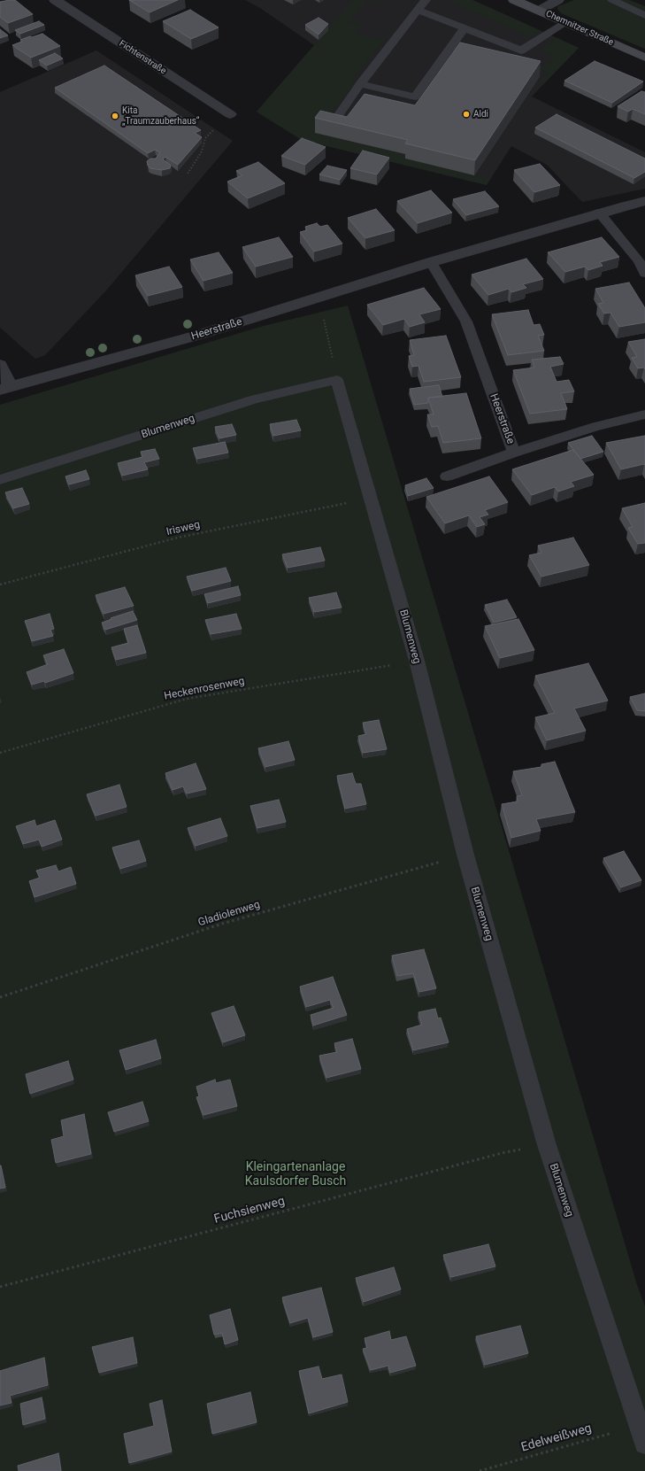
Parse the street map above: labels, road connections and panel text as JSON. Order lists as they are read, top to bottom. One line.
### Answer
{"streets":{"main road":["Chemnitzer Straße"],"street":["Fichtenstraße","Heerstraße"],"lane":["Blumenweg"],"path":["Irisweg","Heckenrosenweg","Gladiolenweg","Fuchsienweg","Edelweißweg"]},"crossings":[["Blumenweg","Irisweg"],["Blumenweg","Heckenrosenweg"],["Blumenweg","Gladiolenweg"],["Blumenweg","Fuchsienweg"],["Blumenweg","Edelweißweg"]],"parks":["Kleingartenanlage Kaulsdorfer Busch"],"places":["Aldi","Kita „Traumzauberhaus“"]}
